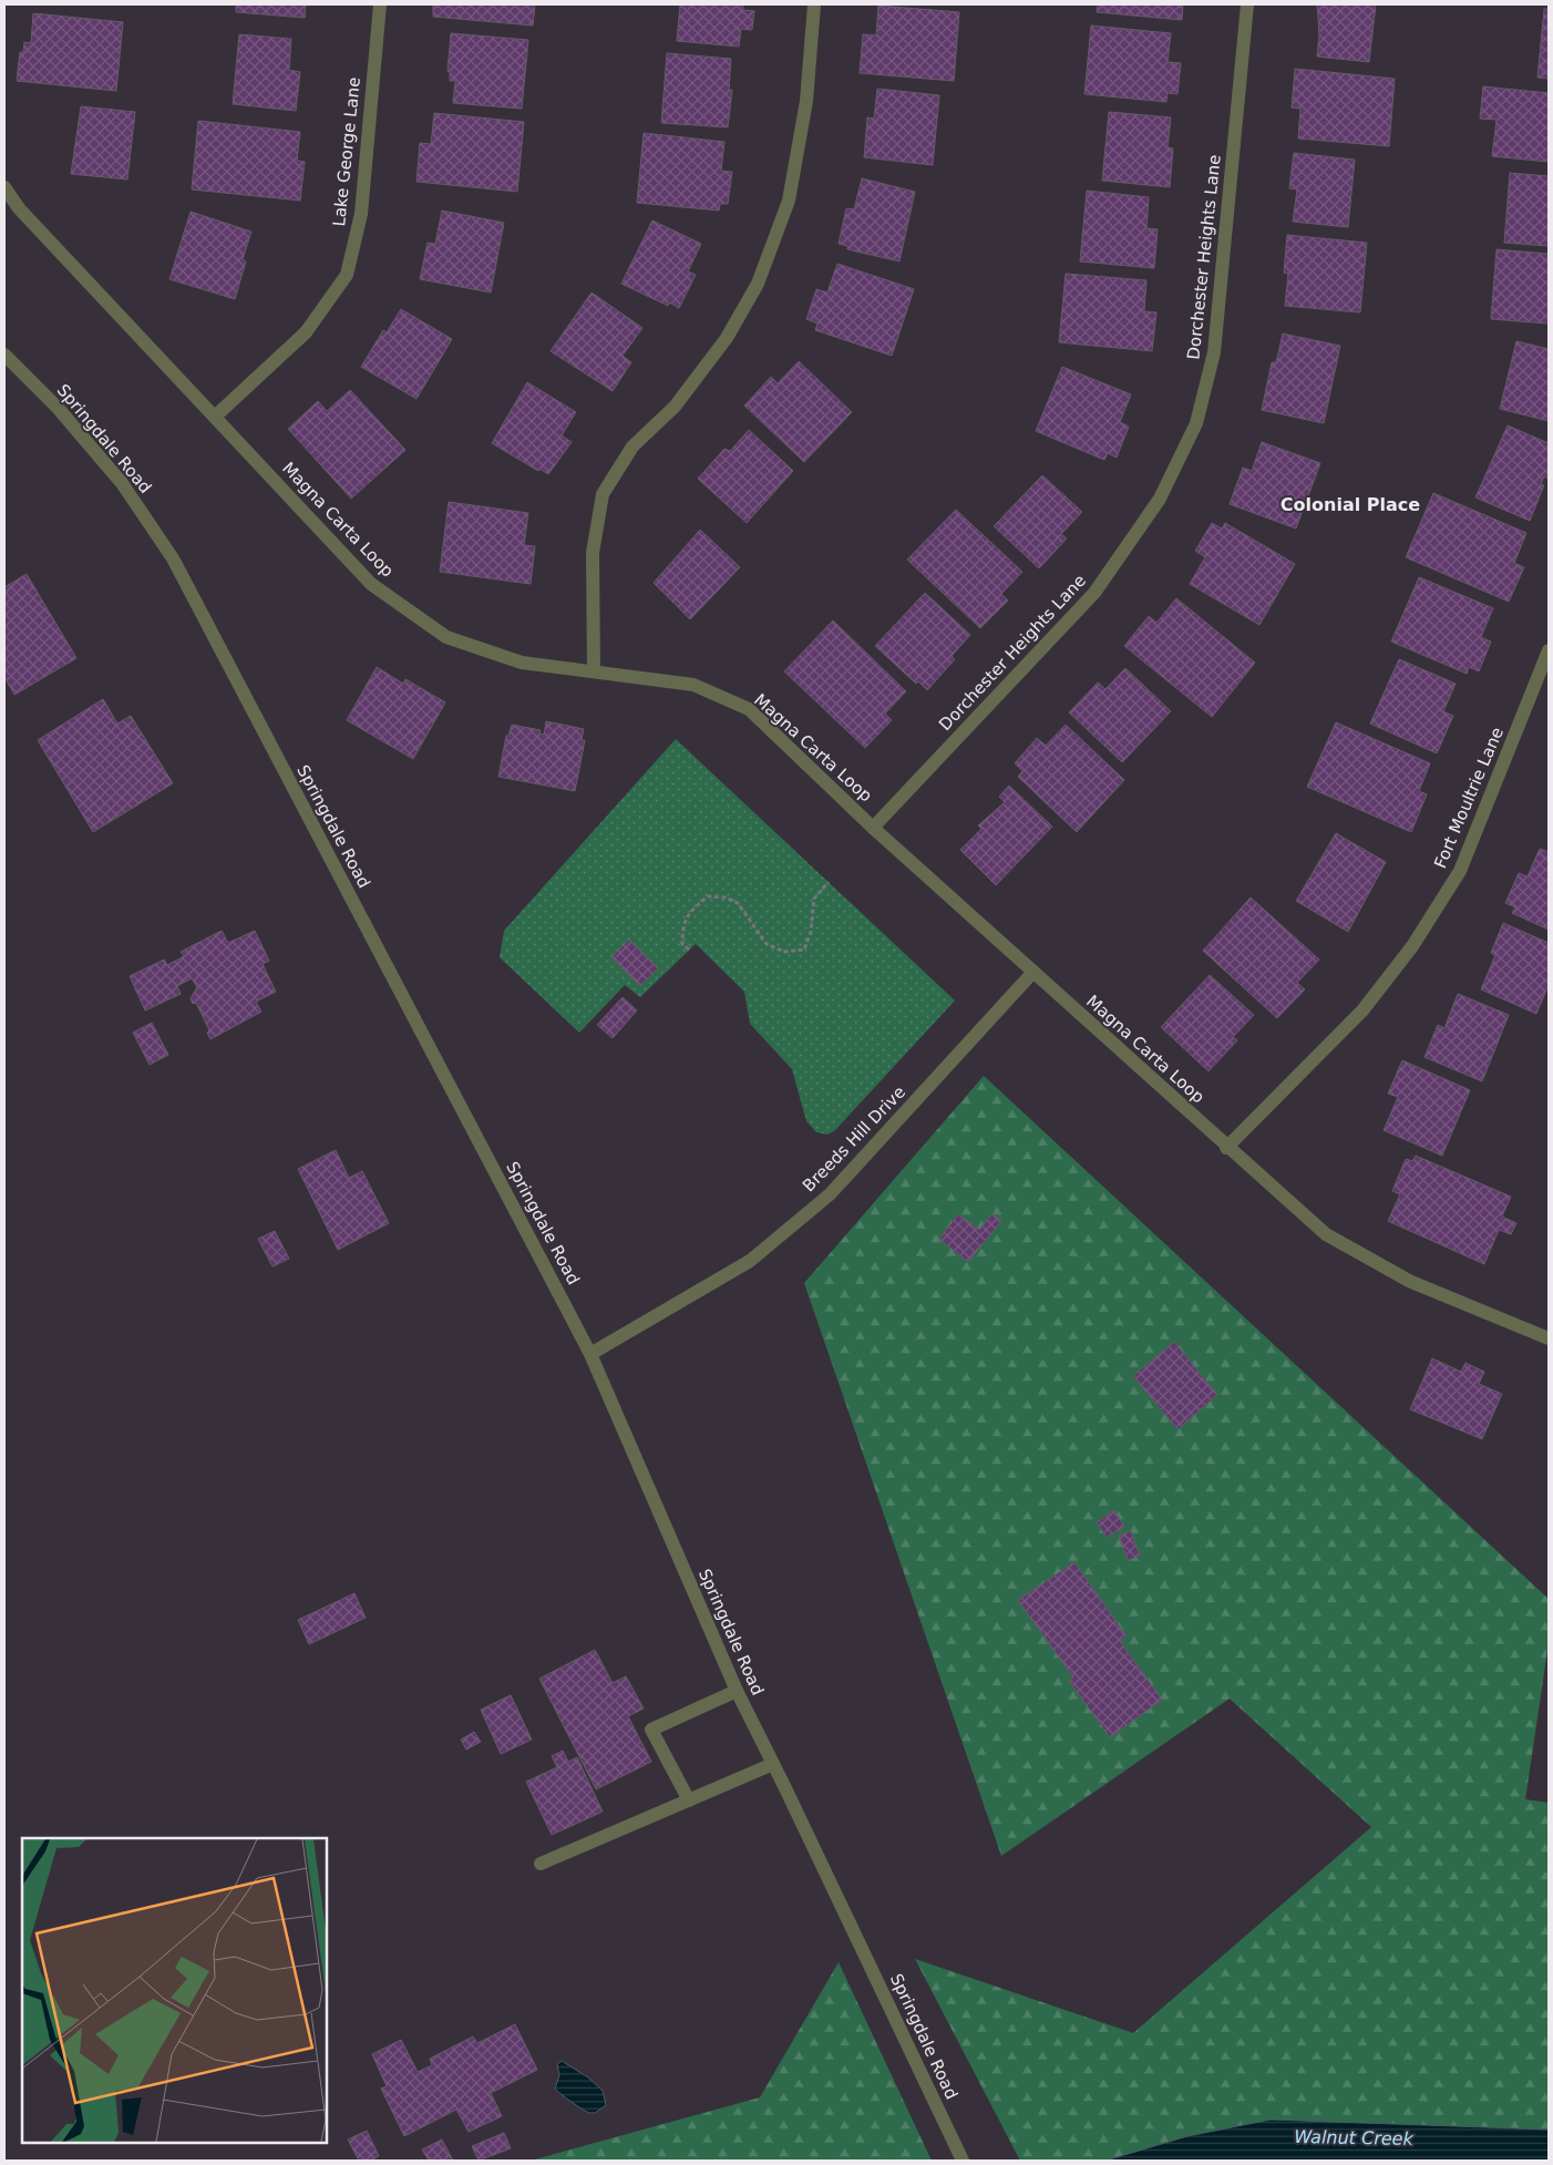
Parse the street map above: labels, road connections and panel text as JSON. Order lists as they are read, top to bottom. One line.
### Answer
{"streets":{"street":["Lake George Lane","Dorchester Heights Lane","Springdale Road","Magna Carta Loop","Fort Moultrie Lane","Breeds Hill Drive"]},"crossings":[["Lake George Lane","Magna Carta Loop"],["Dorchester Heights Lane","Magna Carta Loop"],["Springdale Road","Breeds Hill Drive"],["Magna Carta Loop","Fort Moultrie Lane"],["Magna Carta Loop","Breeds Hill Drive"]],"districts":["Colonial Place"],"water":["Walnut Creek"]}
